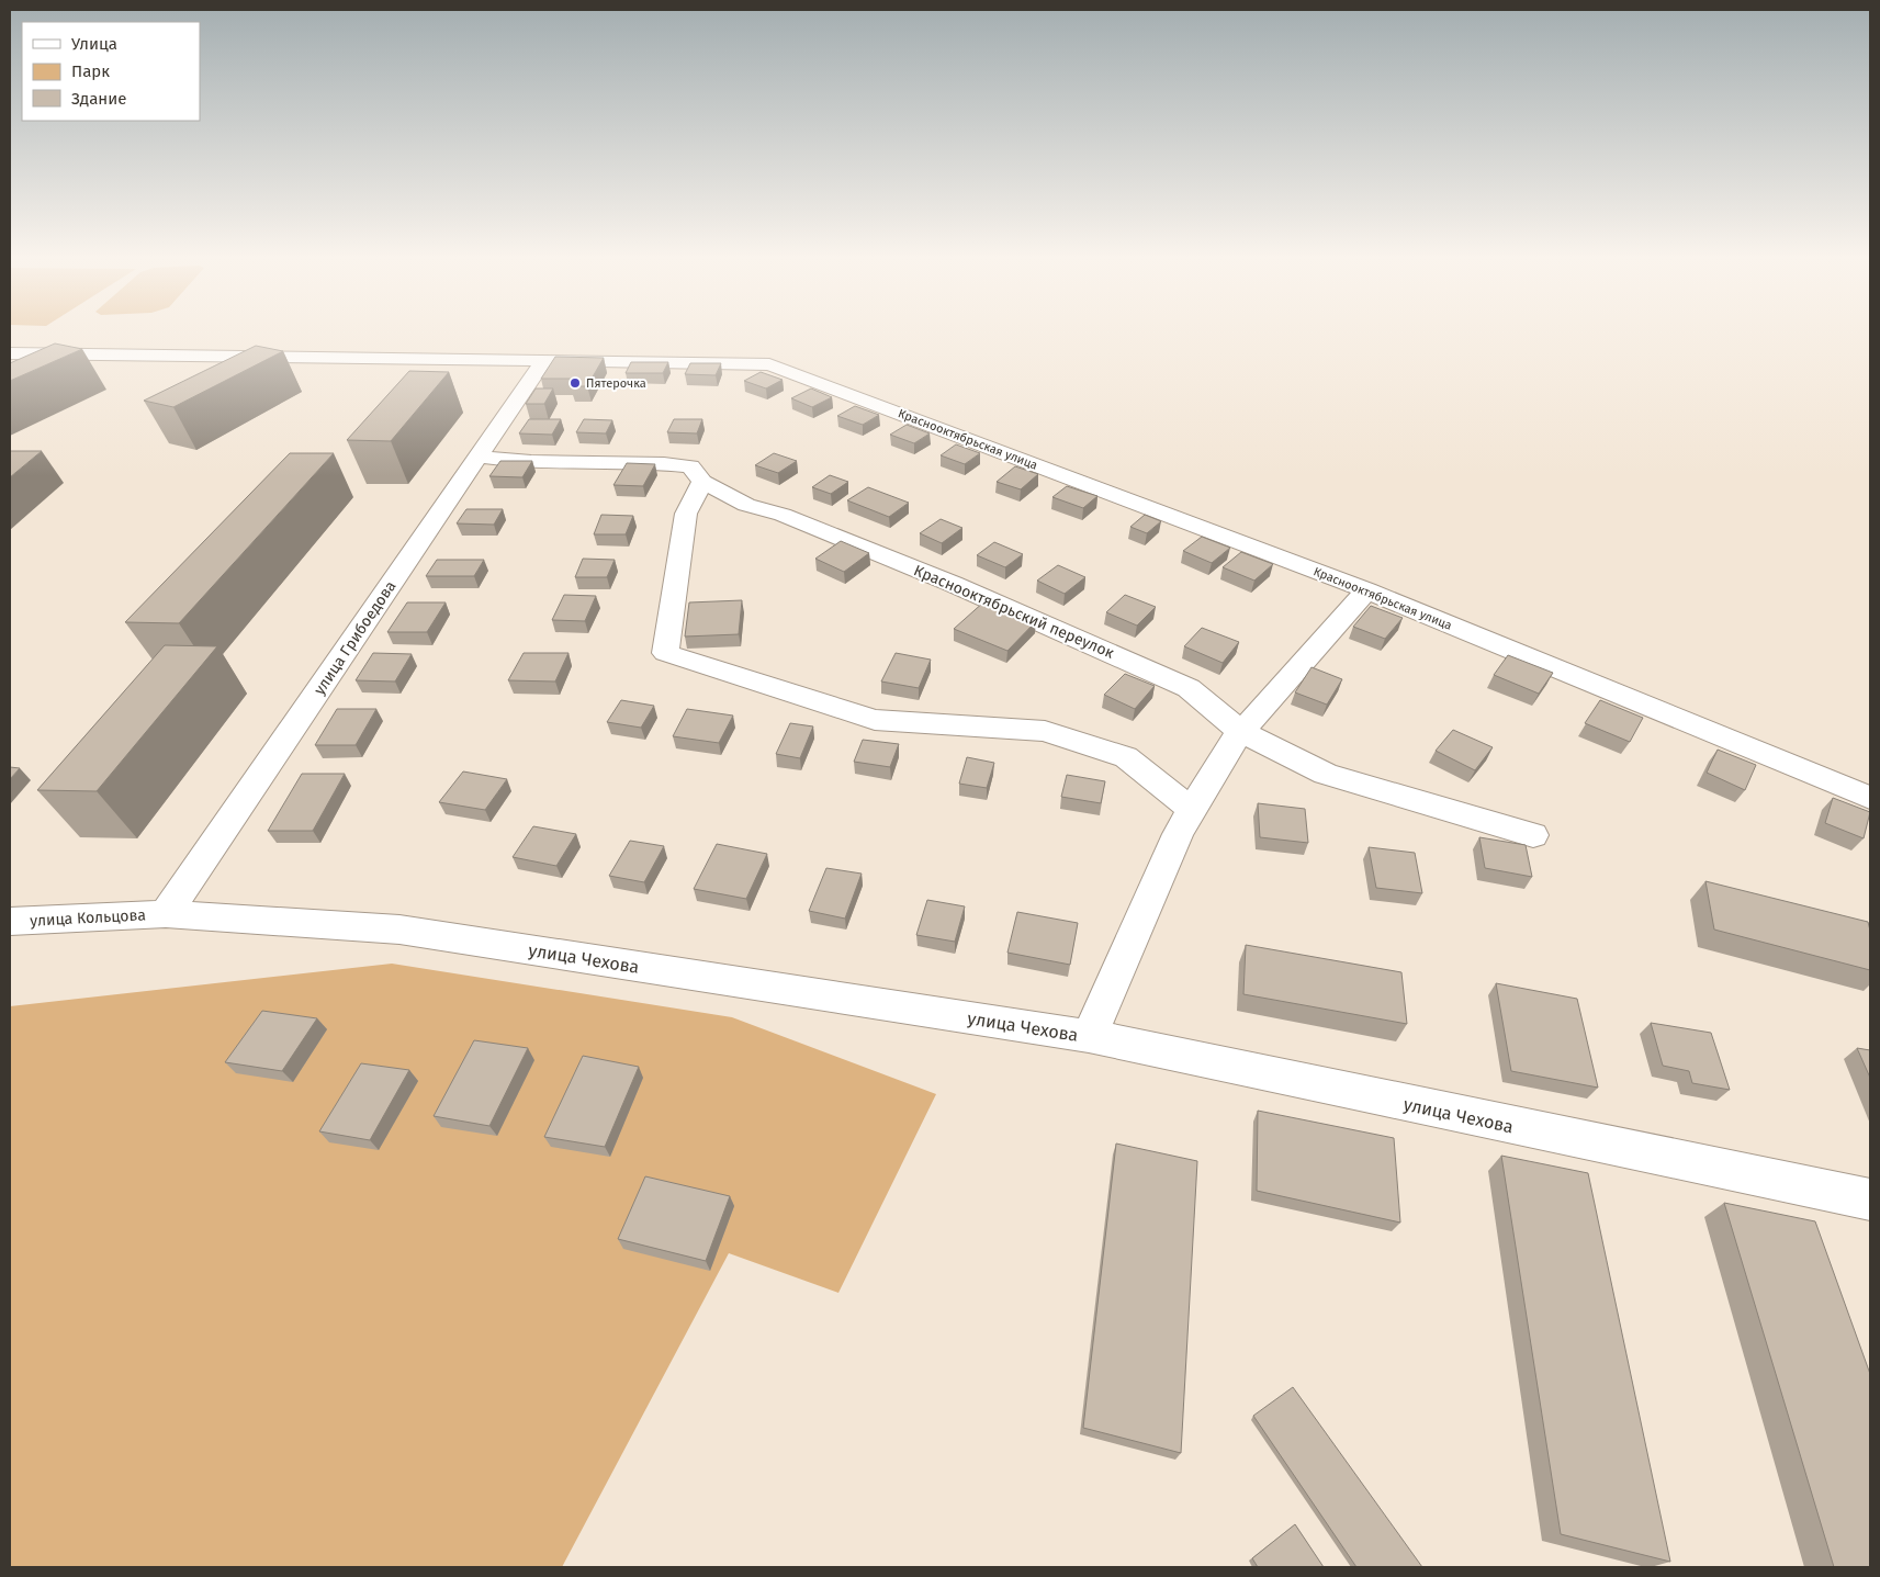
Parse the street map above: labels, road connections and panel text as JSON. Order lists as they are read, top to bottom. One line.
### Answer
{"streets":{"street":["Краснооктябрьская улица","Краснооктябрьский переулок","улица Грибоедова","улица Кольцова","улица Чехова"]},"crossings":[["Краснооктябрьская улица","улица Грибоедова"],["Краснооктябрьский переулок","улица Грибоедова"],["улица Грибоедова","улица Кольцова"],["улица Грибоедова","улица Чехова"],["улица Кольцова","улица Чехова"]],"places":["Пятерочка"],"legend":["Улица","Парк","Здание"]}
